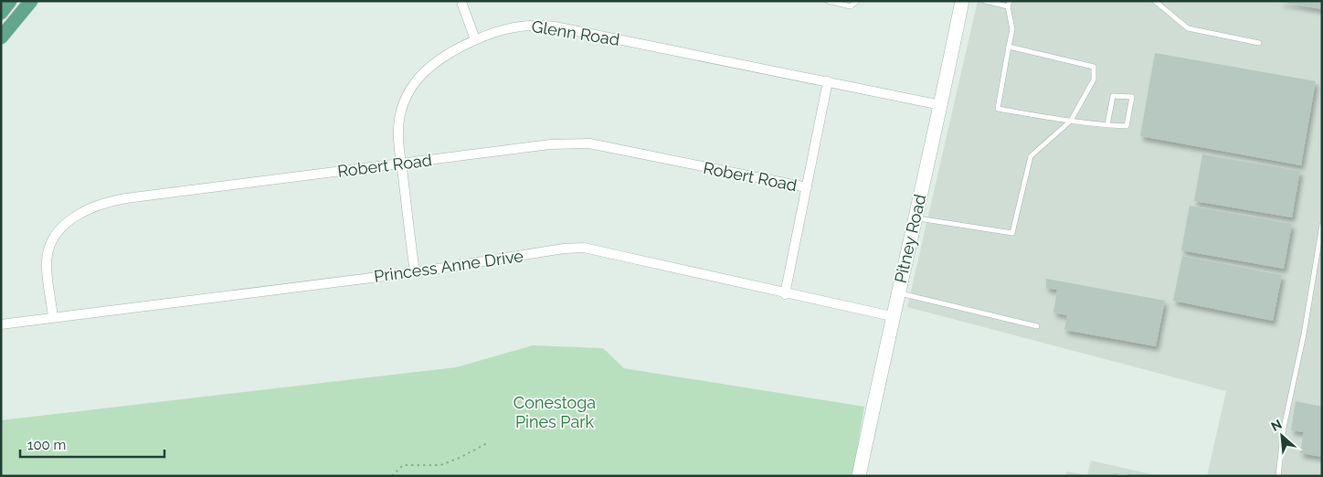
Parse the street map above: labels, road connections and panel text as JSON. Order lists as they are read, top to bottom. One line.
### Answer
{"streets":{"main road":["Pitney Road"],"street":["Glenn Road","Robert Road","Princess Anne Drive"]},"crossings":[["Glenn Road","Robert Road"],["Glenn Road","Pitney Road"],["Glenn Road","Princess Anne Drive"],["Robert Road","Princess Anne Drive"],["Pitney Road","Princess Anne Drive"]],"parks":["Conestoga Pines Park"],"scale_bar":"100 m","north":"top left"}
